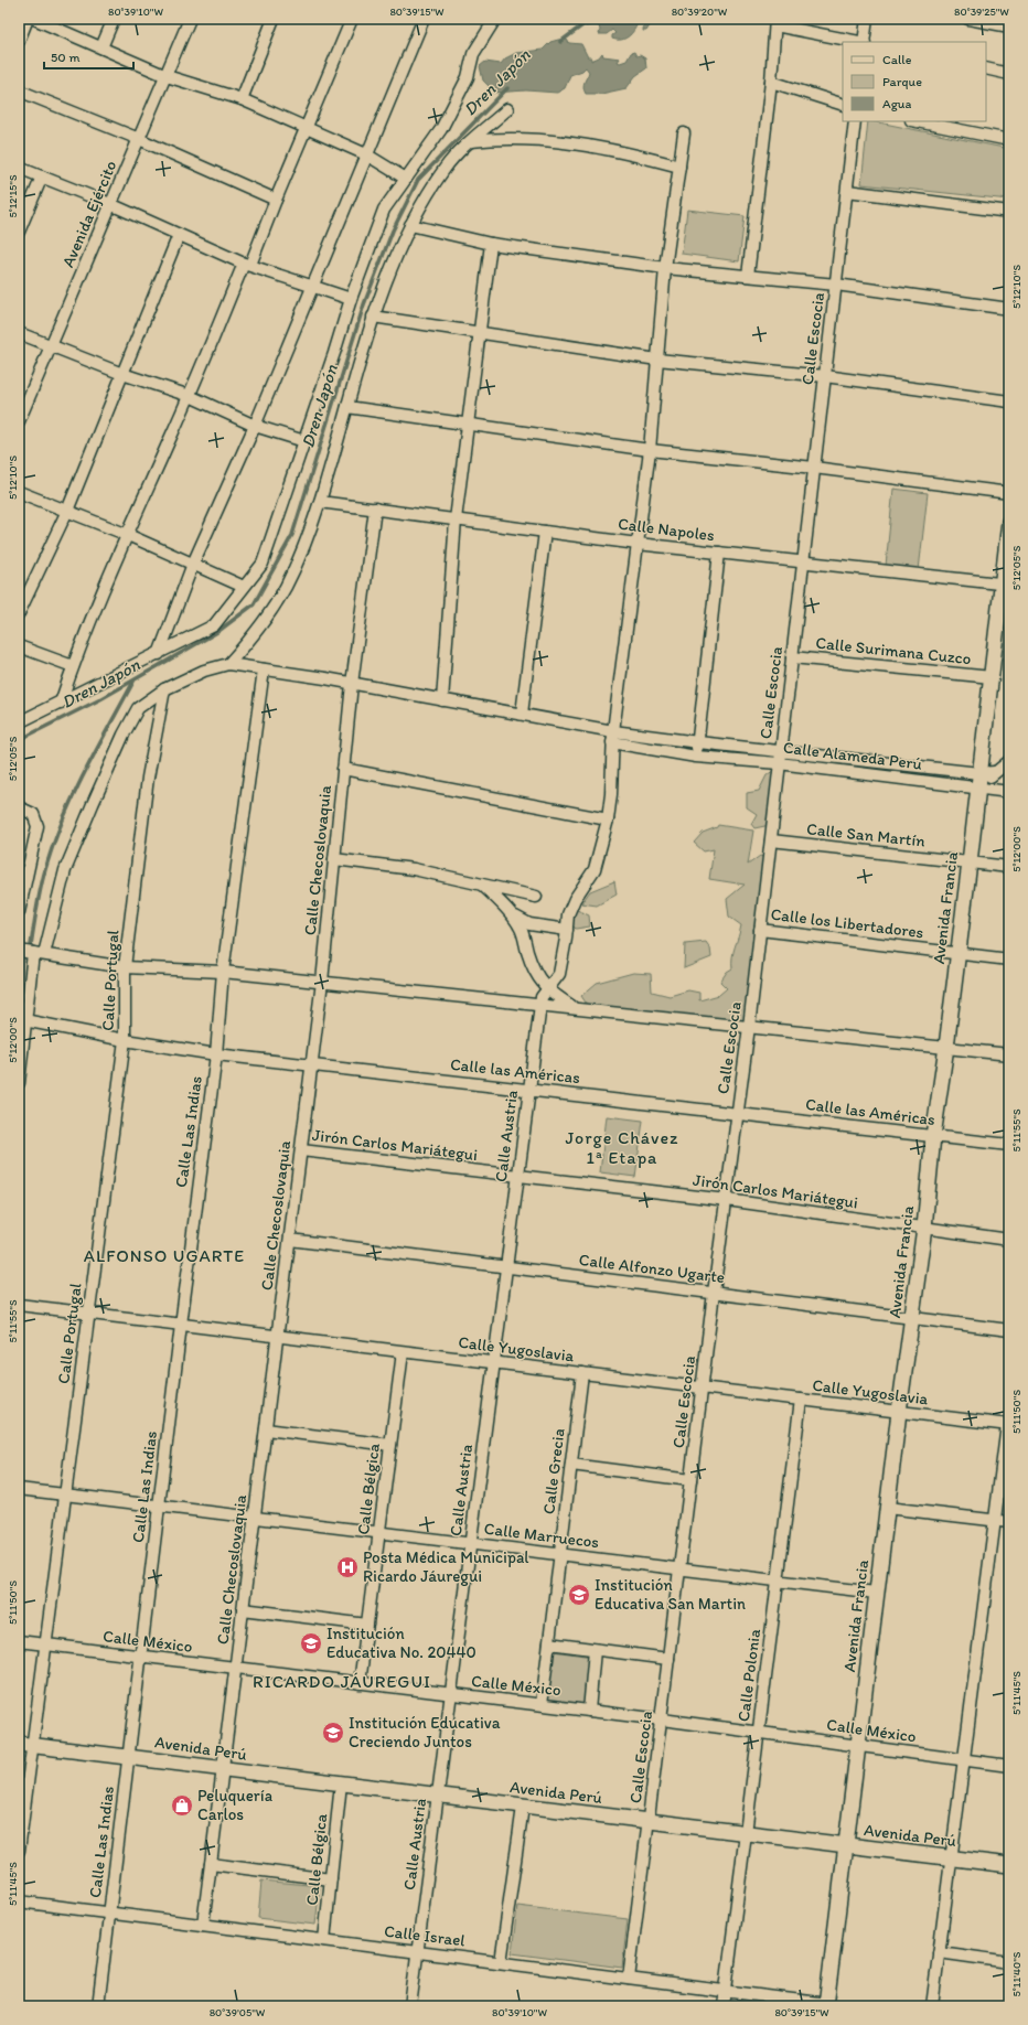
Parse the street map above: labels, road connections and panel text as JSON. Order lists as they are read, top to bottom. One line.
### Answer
{"streets":{"street":["Avenida Ejército","Calle Escocia","Calle Napoles","Calle Surimana Cuzco","Calle Alameda Perú","Calle San Martín","Calle Checoslovaquia","Avenida Francia","Calle los Libertadores","Calle Portugal","Calle las Américas","Calle Las Indias","Calle Austria","Jirón Carlos Mariátegui","Calle Alfonzo Ugarte","Calle Yugoslavia","Calle Grecia","Calle Bélgica","Calle Marruecos","Calle México","Calle Polonia","Avenida Perú","Calle Israel"]},"crossings":[["Calle Escocia","Calle Napoles"],["Calle Escocia","Calle Surimana Cuzco"],["Calle Escocia","Calle Alameda Perú"],["Calle Escocia","Calle San Martín"],["Calle Escocia","Calle los Libertadores"],["Calle Escocia","Calle las Américas"],["Calle Escocia","Jirón Carlos Mariátegui"],["Calle Escocia","Calle Alfonzo Ugarte"],["Calle Escocia","Calle Yugoslavia"],["Calle Escocia","Calle Marruecos"],["Calle Escocia","Calle México"],["Calle Escocia","Avenida Perú"],["Calle Escocia","Calle Israel"],["Calle Napoles","Calle Checoslovaquia"],["Calle Napoles","Avenida Francia"],["Calle Napoles","Calle Austria"],["Calle Surimana Cuzco","Avenida Francia"],["Calle Alameda Perú","Avenida Francia"],["Calle Alameda Perú","Calle Austria"],["Calle San Martín","Avenida Francia"],["Calle Checoslovaquia","Calle las Américas"],["Calle Checoslovaquia","Jirón Carlos Mariátegui"],["Calle Checoslovaquia","Calle Alfonzo Ugarte"],["Calle Checoslovaquia","Calle Yugoslavia"],["Calle Checoslovaquia","Calle Marruecos"],["Calle Checoslovaquia","Calle México"],["Calle Checoslovaquia","Avenida Perú"],["Calle Checoslovaquia","Calle Israel"],["Avenida Francia","Calle los Libertadores"],["Avenida Francia","Calle las Américas"],["Avenida Francia","Jirón Carlos Mariátegui"],["Avenida Francia","Calle Alfonzo Ugarte"],["Avenida Francia","Calle Yugoslavia"],["Avenida Francia","Calle Marruecos"],["Avenida Francia","Calle México"],["Avenida Francia","Avenida Perú"],["Avenida Francia","Calle Israel"],["Calle Portugal","Calle las Américas"],["Calle Portugal","Calle Yugoslavia"],["Calle Portugal","Calle Marruecos"],["Calle Portugal","Calle México"],["Calle Portugal","Avenida Perú"],["Calle las Américas","Calle Las Indias"],["Calle las Américas","Calle Austria"],["Calle Las Indias","Calle Yugoslavia"],["Calle Las Indias","Calle Marruecos"],["Calle Las Indias","Calle México"],["Calle Las Indias","Avenida Perú"],["Calle Las Indias","Calle Israel"],["Calle Austria","Jirón Carlos Mariátegui"],["Calle Austria","Calle Alfonzo Ugarte"],["Calle Austria","Calle Yugoslavia"],["Calle Austria","Calle Marruecos"],["Calle Austria","Calle México"],["Calle Austria","Avenida Perú"],["Calle Austria","Calle Israel"],["Calle Yugoslavia","Calle Grecia"],["Calle Yugoslavia","Calle Bélgica"],["Calle Yugoslavia","Calle Polonia"],["Calle Grecia","Calle Marruecos"],["Calle Grecia","Calle México"],["Calle Bélgica","Calle Marruecos"],["Calle Bélgica","Calle México"],["Calle Bélgica","Avenida Perú"],["Calle Bélgica","Calle Israel"],["Calle Marruecos","Calle Polonia"],["Calle México","Calle Polonia"],["Calle Polonia","Avenida Perú"],["Calle Polonia","Calle Israel"]],"districts":["Jorge Chávez 1ª Etapa","ALFONSO UGARTE","RICARDO JÁUREGUI"],"water":["Dren Japón"],"places":{"hospital":["Posta Médica Municipal Ricardo Jáuregui"],"school or university":["Institución Educativa San Martin","Institución Educativa No. 20440","Institución Educativa Creciendo Juntos"],"shop":["Peluquería Carlos"]},"legend":["Calle","Parque","Agua"],"scale_bar":"50 m","coordinates":["80°39'10\"W","80°39'15\"W","80°39'20\"W","80°39'25\"W","5°12'15\"S","5°12'10\"S","5°12'05\"S","5°12'00\"S","5°11'55\"S","5°11'50\"S","5°11'45\"S","5°11'40\"S","80°39'05\"W"]}
